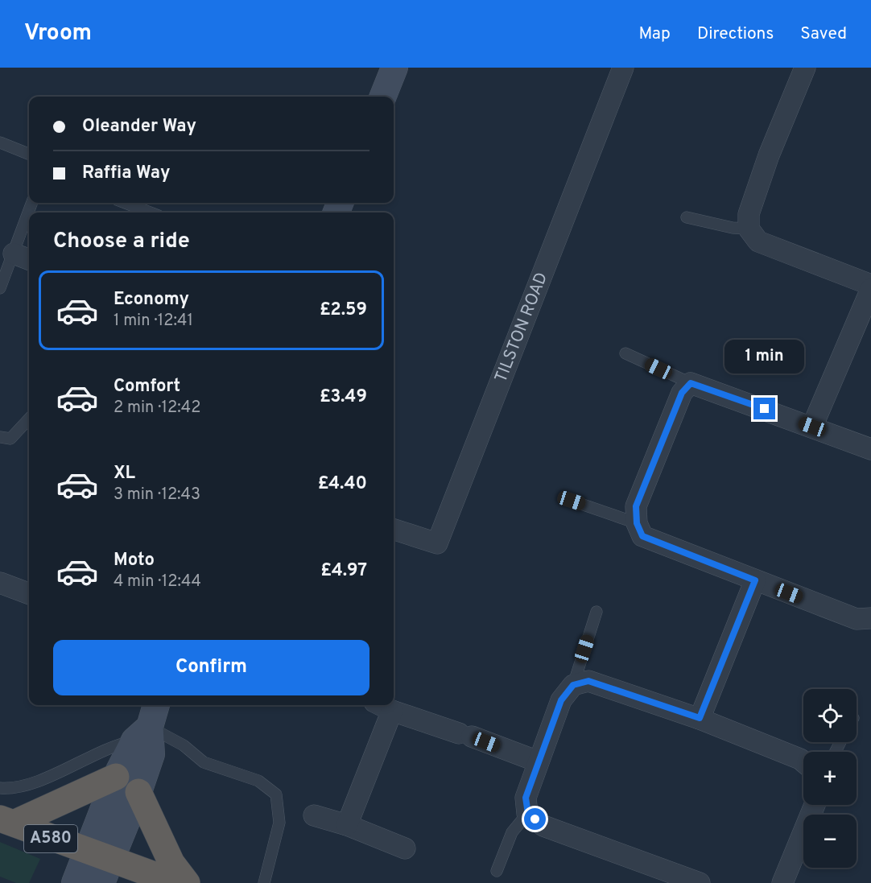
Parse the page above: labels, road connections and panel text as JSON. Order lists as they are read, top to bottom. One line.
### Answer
{"streets":{"highway":["A580"],"street":["TILSTON ROAD"]},"page":{"header":"Vroom","nav":["Map","Directions","Saved"],"banner":["Oleander Way","Raffia Way"],"heading":"Choose a ride","list":[{"name":"Economy","note":"1 min · 12:41","value":"£2.59"},{"name":"Comfort","note":"2 min · 12:42","value":"£3.49"},{"name":"XL","note":"3 min · 12:43","value":"£4.40"},{"name":"Moto","note":"4 min · 12:44","value":"£4.97"}],"bubble":"1 min","buttons":"Confirm","map_buttons":["+","−"]}}
